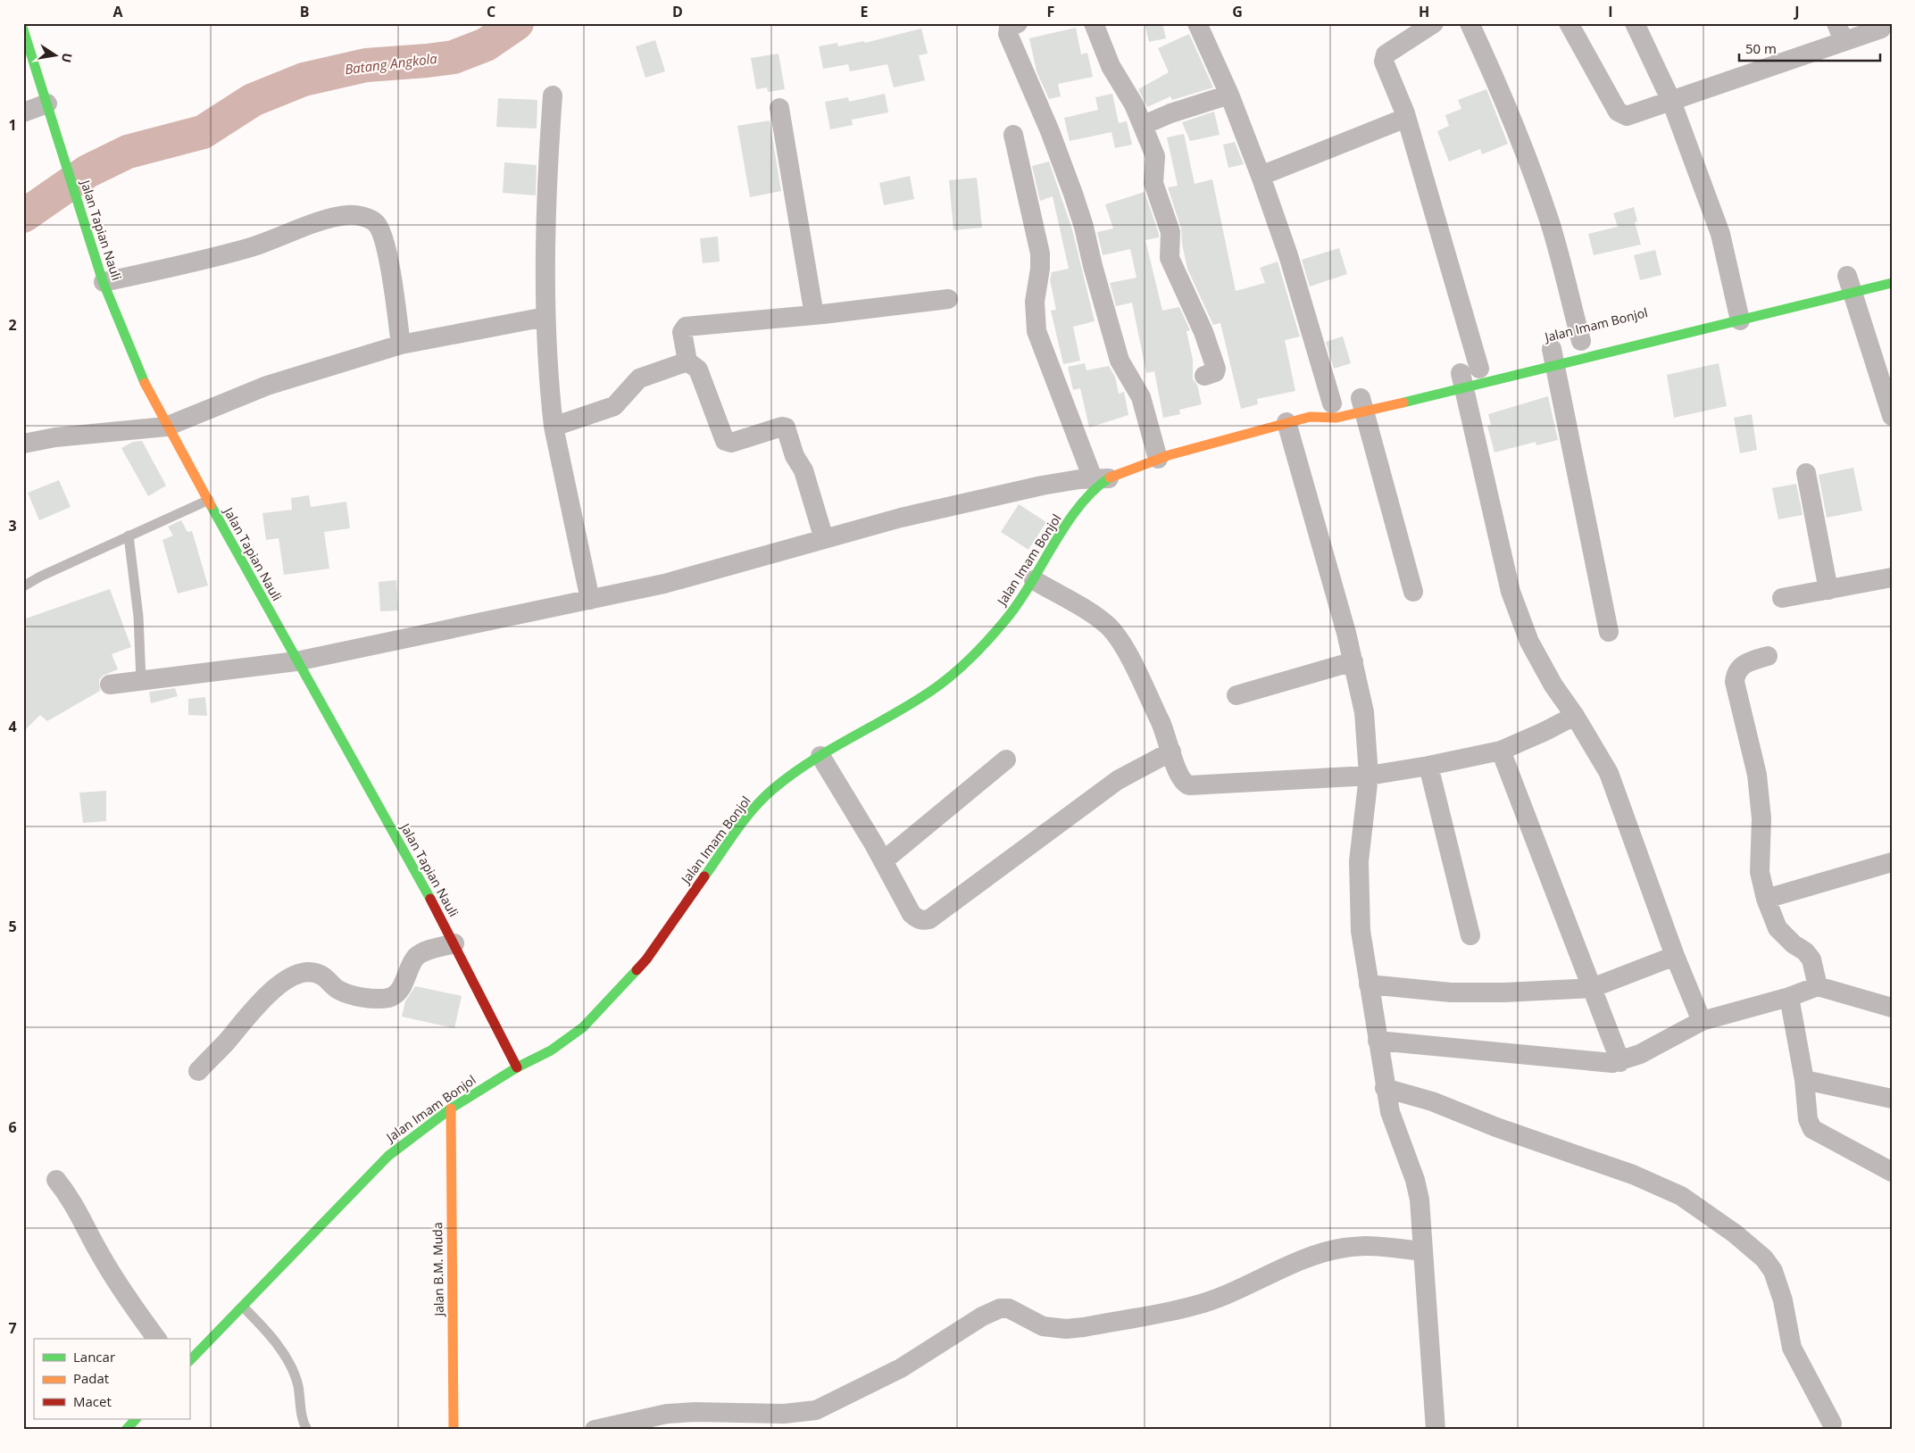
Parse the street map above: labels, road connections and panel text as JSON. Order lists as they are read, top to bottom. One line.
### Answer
{"streets":{"main road":["Jalan Tapian Nauli","Jalan Imam Bonjol","Jalan B.M. Muda"]},"crossings":[["Jalan Tapian Nauli","Jalan Imam Bonjol"],["Jalan Imam Bonjol","Jalan B.M. Muda"]],"water":["Batang Angkola"],"legend":["Lancar","Padat","Macet"],"scale_bar":"50 m","north":"right","grid":{"columns":["A","B","C","D","E","F","G","H","I","J"],"rows":["1","2","3","4","5","6","7"]}}
